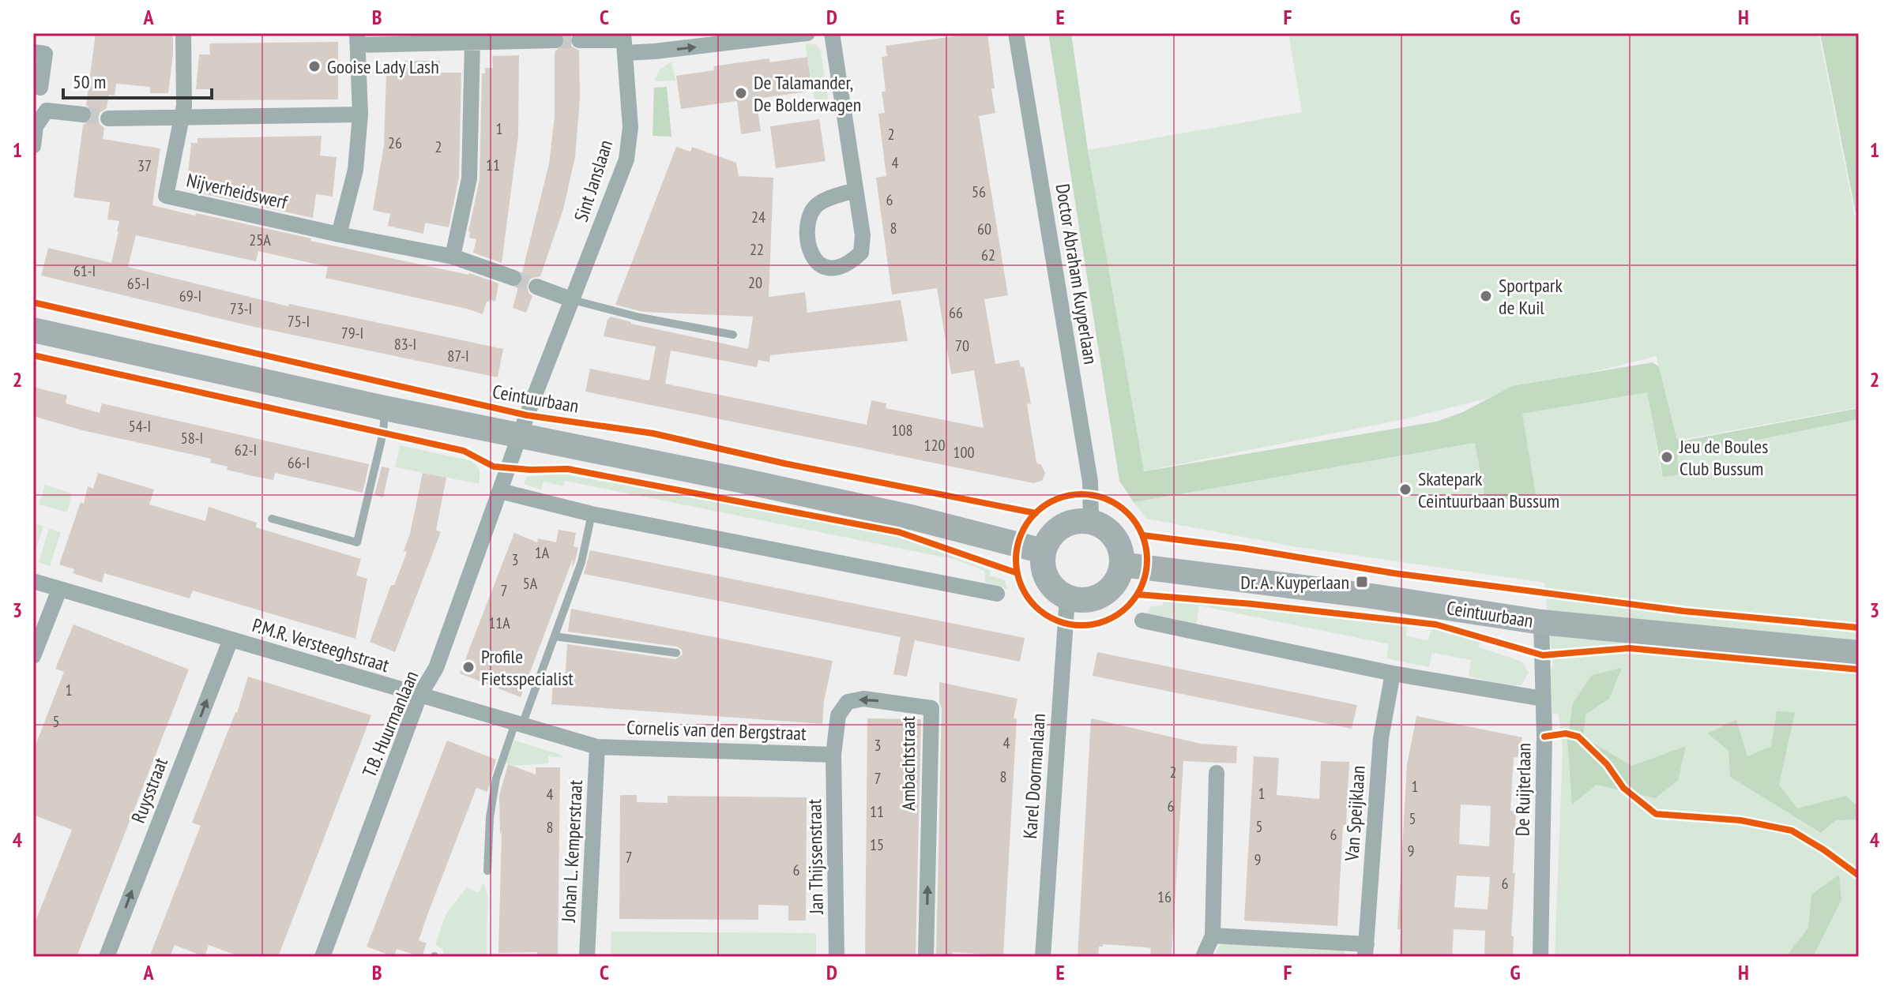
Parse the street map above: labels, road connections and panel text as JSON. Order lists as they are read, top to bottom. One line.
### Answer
{"streets":{"main road":["Ceintuurbaan"],"street":["Sint Janslaan","Nijverheidswerf","Doctor Abraham Kuyperlaan","P.M.R. Versteeghstraat","T.B. Huurmanlaan","Cornelis van den Bergstraat","Ambachtstraat","Karel Doormanlaan","De Ruijterlaan","Ruysstraat","Van Speijklaan","Johan L. Kemperstraat","Jan Thijssenstraat"]},"crossings":[["Sint Janslaan","Ceintuurbaan"],["Sint Janslaan","T.B. Huurmanlaan"],["Doctor Abraham Kuyperlaan","Ceintuurbaan"],["Doctor Abraham Kuyperlaan","Karel Doormanlaan"],["Ceintuurbaan","T.B. Huurmanlaan"],["Ceintuurbaan","Karel Doormanlaan"],["Ceintuurbaan","De Ruijterlaan"],["P.M.R. Versteeghstraat","T.B. Huurmanlaan"],["P.M.R. Versteeghstraat","Cornelis van den Bergstraat"],["P.M.R. Versteeghstraat","Ruysstraat"],["P.M.R. Versteeghstraat","Johan L. Kemperstraat"],["Cornelis van den Bergstraat","Ambachtstraat"],["Cornelis van den Bergstraat","Johan L. Kemperstraat"],["Cornelis van den Bergstraat","Jan Thijssenstraat"],["Ambachtstraat","Jan Thijssenstraat"]],"one_way":["Ruysstraat"],"places":{"other":["Gooise Lady Lash","De Talamander, De Bolderwagen","Sportpark de Kuil","Jeu de Boules Club Bussum","Skatepark Ceintuurbaan Bussum","Profile Fietsspecialist"],"transit":["Dr. A. Kuyperlaan"]},"house_numbers":["1","2","26","2","4","11","37","56","6","24","8","60","25A","22","62","61-I","20","65-I","69-I","73-I","66","75-I","79-I","83-I","70","87-I","54-I","108","58-I","120","62-I","100","66-I","1A","3","5A","7","11A","1","5","4","3","2","8","7","1","1","4","6","11","5","5","8","6","15","9","7","9","6","6","16"],"scale_bar":"50 m","grid":{"columns":["A","B","C","D","E","F","G","H"],"rows":["1","2","3","4"]}}
